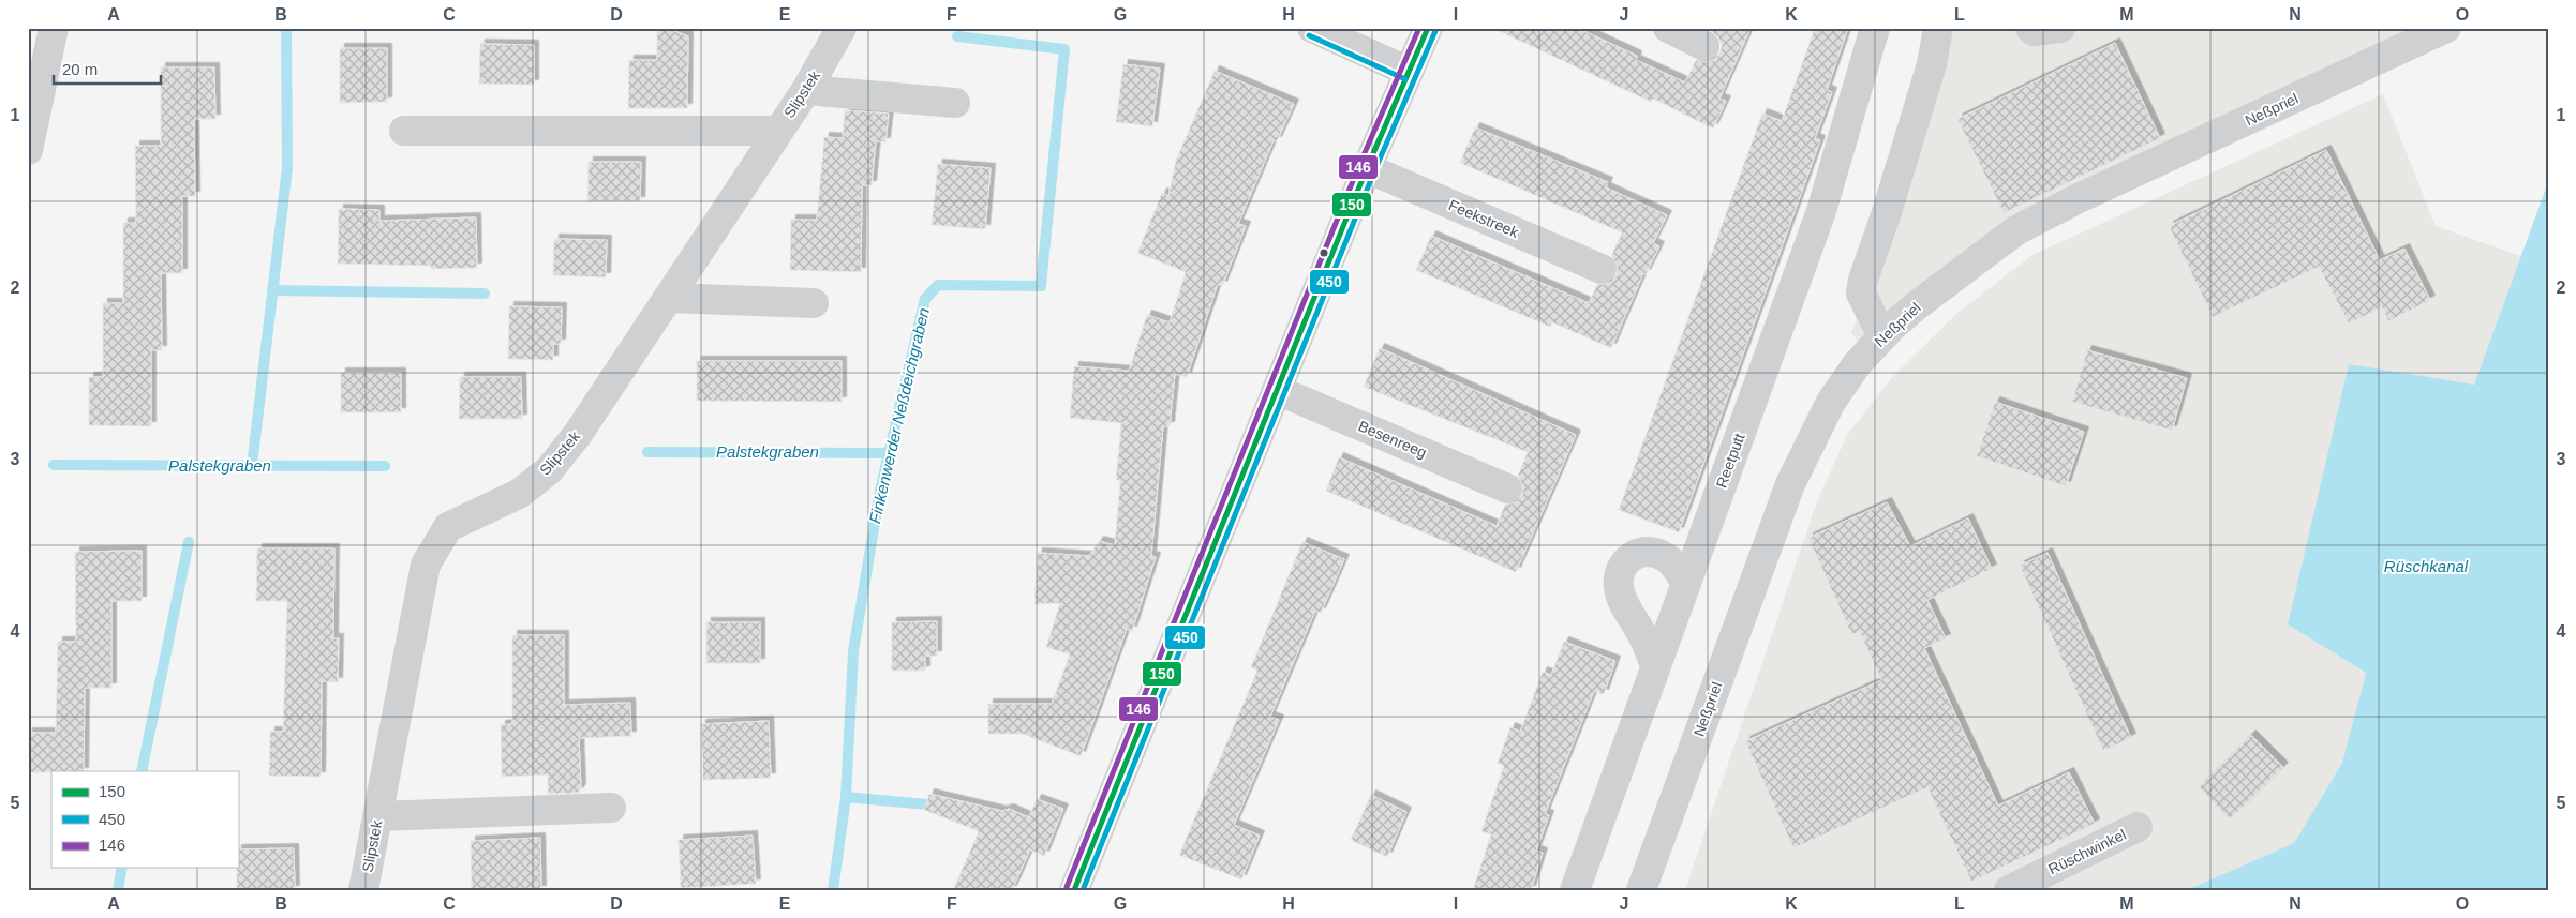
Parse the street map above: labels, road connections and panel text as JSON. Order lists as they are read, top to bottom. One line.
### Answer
{"streets":{"street":["Slipstek","Neßpriel","Feekstreek","Besenreeg","Reetputt","Rüschwinkel"]},"water":["Finkenwerder Neßdeichgraben","Palstekgraben","Rüschkanal"],"lines":["transit line 150","transit line 146","transit line 450"],"legend":["150","450","146"],"scale_bar":"20 m","grid":{"columns":["A","B","C","D","E","F","G","H","I","J","K","L","M","N","O"],"rows":["1","2","3","4","5"]}}
